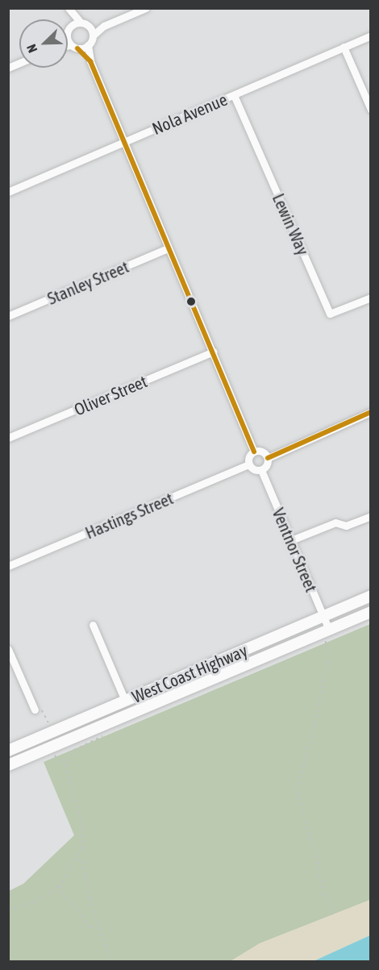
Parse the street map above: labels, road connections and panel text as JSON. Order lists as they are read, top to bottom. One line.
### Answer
{"streets":{"highway":["West Coast Highway"],"street":["Nola Avenue","Lewin Way","Stanley Street","Oliver Street","Hastings Street","Ventnor Street"]},"crossings":[["Nola Avenue","Lewin Way"],["Hastings Street","Ventnor Street"],["Ventnor Street","West Coast Highway"]],"north":"bottom left"}
